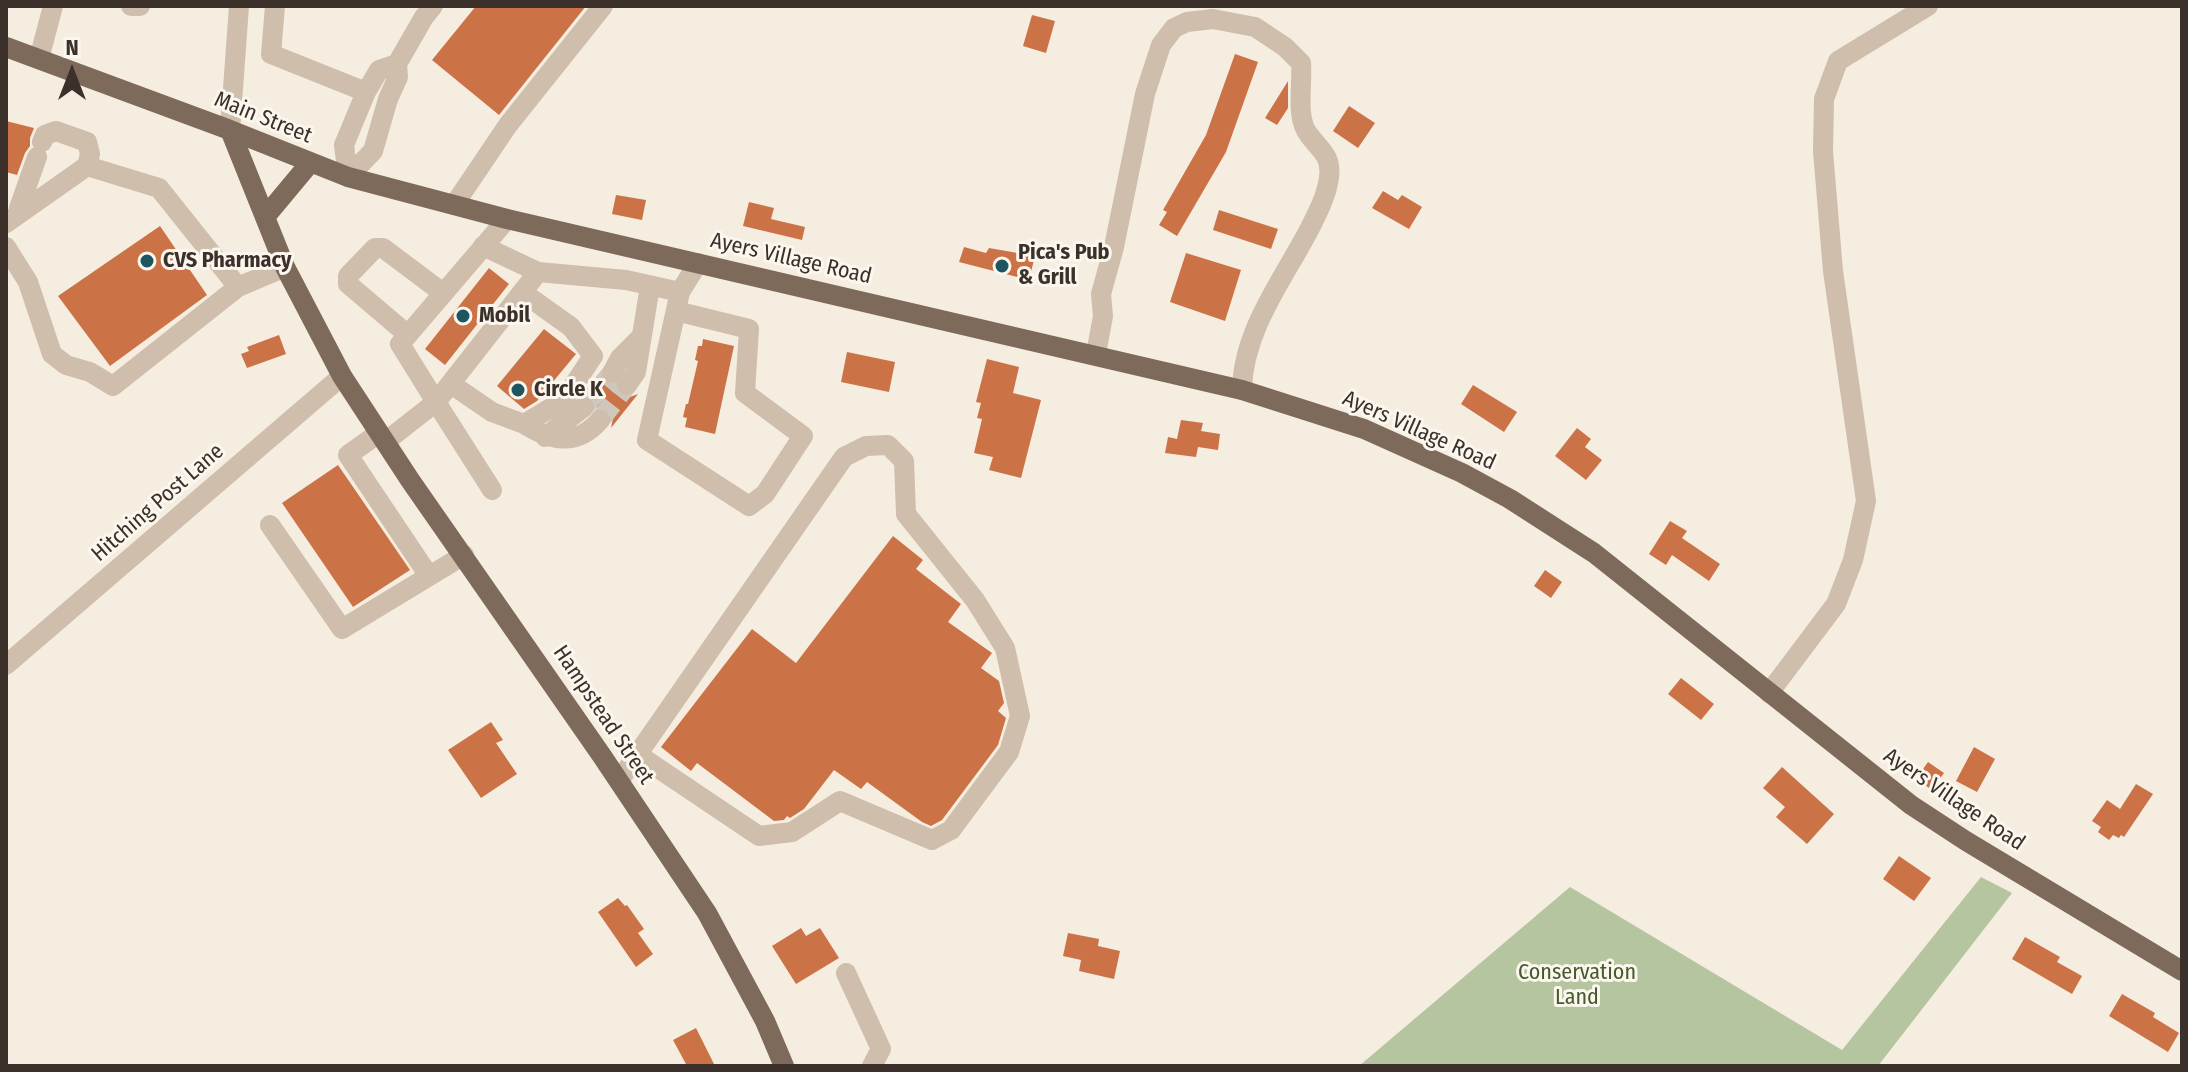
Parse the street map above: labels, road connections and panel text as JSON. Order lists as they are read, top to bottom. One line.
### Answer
{"streets":{"main road":["Main Street","Ayers Village Road","Hampstead Street"],"street":["Hitching Post Lane"]},"crossings":[["Main Street","Ayers Village Road"],["Main Street","Hampstead Street"],["Hitching Post Lane","Hampstead Street"]],"parks":["Conservation Land"],"places":["CVS Pharmacy","Pica's Pub & Grill","Mobil","Circle K"],"north":"top"}
